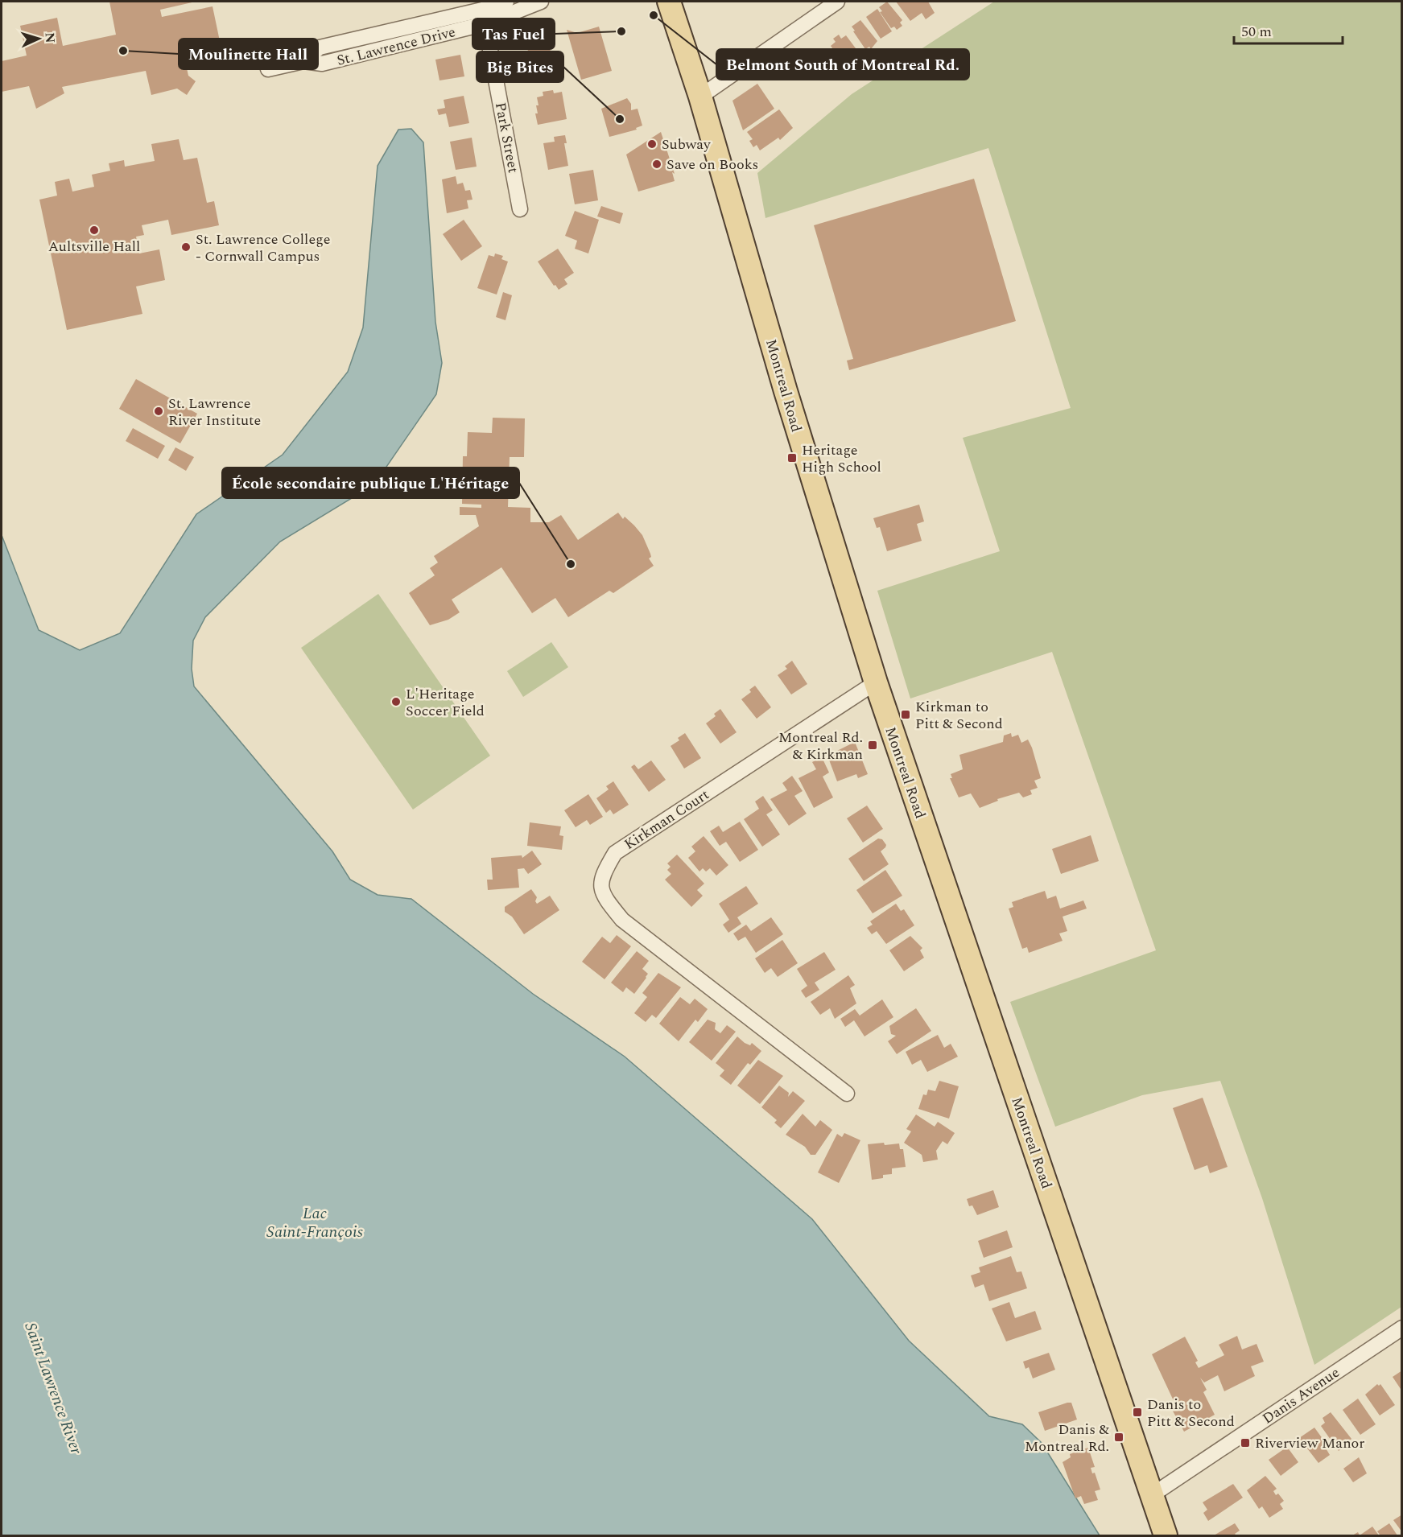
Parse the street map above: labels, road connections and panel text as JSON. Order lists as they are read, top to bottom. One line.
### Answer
{"streets":{"main road":["Montreal Road"],"street":["St. Lawrence Drive","Park Street","Kirkman Court","Danis Avenue"]},"crossings":[["St. Lawrence Drive","Park Street"],["Montreal Road","Kirkman Court"],["Montreal Road","Danis Avenue"]],"water":["Lac Saint-François","Saint Lawrence River"],"places":{"other":["Belmont South of Montreal Rd.","Tas Fuel","Moulinette Hall","Big Bites","Subway","Save on Books","Aultsville Hall","St. Lawrence College - Cornwall Campus","St. Lawrence River Institute","École secondaire publique L'Héritage","L'Heritage Soccer Field"],"transit":["Heritage High School","Kirkman to Pitt & Second","Montreal Rd. & Kirkman","Danis to Pitt & Second","Danis & Montreal Rd.","Riverview Manor"]},"scale_bar":"50 m","north":"right"}
